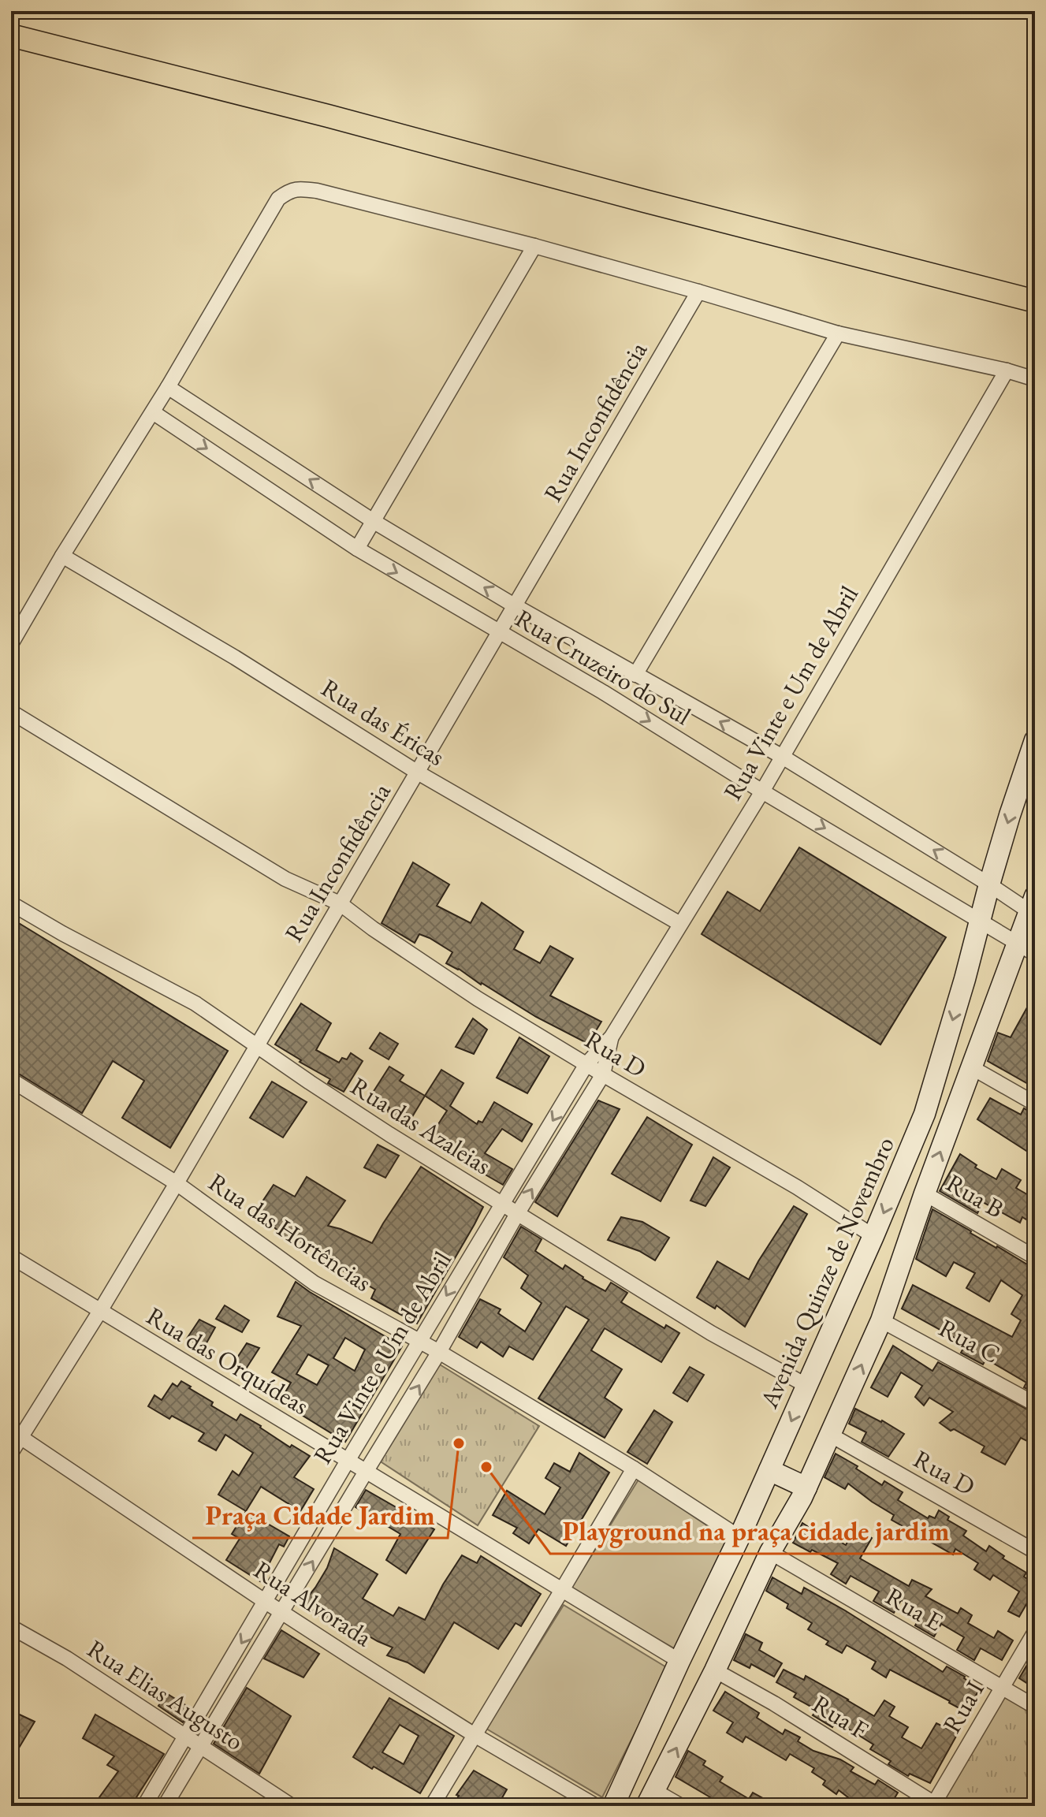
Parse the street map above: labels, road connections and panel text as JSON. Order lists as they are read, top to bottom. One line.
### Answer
{"streets":{"main road":["Avenida Quinze de Novembro"],"street":["Rua Inconfidência","Rua Cruzeiro do Sul","Rua Vinte e Um de Abril","Rua das Éricas","Rua D","Rua das Azaleias","Rua B","Rua das Hortências","Rua C","Rua das Orquídeas","Rua Alvorada","Rua E","Rua Elias Augusto","Rua I","Rua F"]},"crossings":[["Rua Inconfidência","Rua Cruzeiro do Sul"],["Rua Inconfidência","Rua das Éricas"],["Rua Inconfidência","Rua D"],["Rua Inconfidência","Rua das Azaleias"],["Rua Inconfidência","Rua das Hortências"],["Rua Inconfidência","Rua das Orquídeas"],["Rua Inconfidência","Rua Alvorada"],["Rua Cruzeiro do Sul","Rua Vinte e Um de Abril"],["Rua Cruzeiro do Sul","Avenida Quinze de Novembro"],["Rua Vinte e Um de Abril","Rua das Éricas"],["Rua Vinte e Um de Abril","Rua D"],["Rua Vinte e Um de Abril","Rua das Azaleias"],["Rua Vinte e Um de Abril","Rua das Hortências"],["Rua Vinte e Um de Abril","Rua das Orquídeas"],["Rua Vinte e Um de Abril","Rua Alvorada"],["Rua Vinte e Um de Abril","Rua Elias Augusto"],["Rua D","Avenida Quinze de Novembro"],["Rua das Azaleias","Avenida Quinze de Novembro"],["Rua das Hortências","Avenida Quinze de Novembro"],["Avenida Quinze de Novembro","Rua das Orquídeas"],["Rua E","Rua I"],["Rua I","Rua F"]],"places":["Praça Cidade Jardim","Playground na praça cidade jardim"]}
